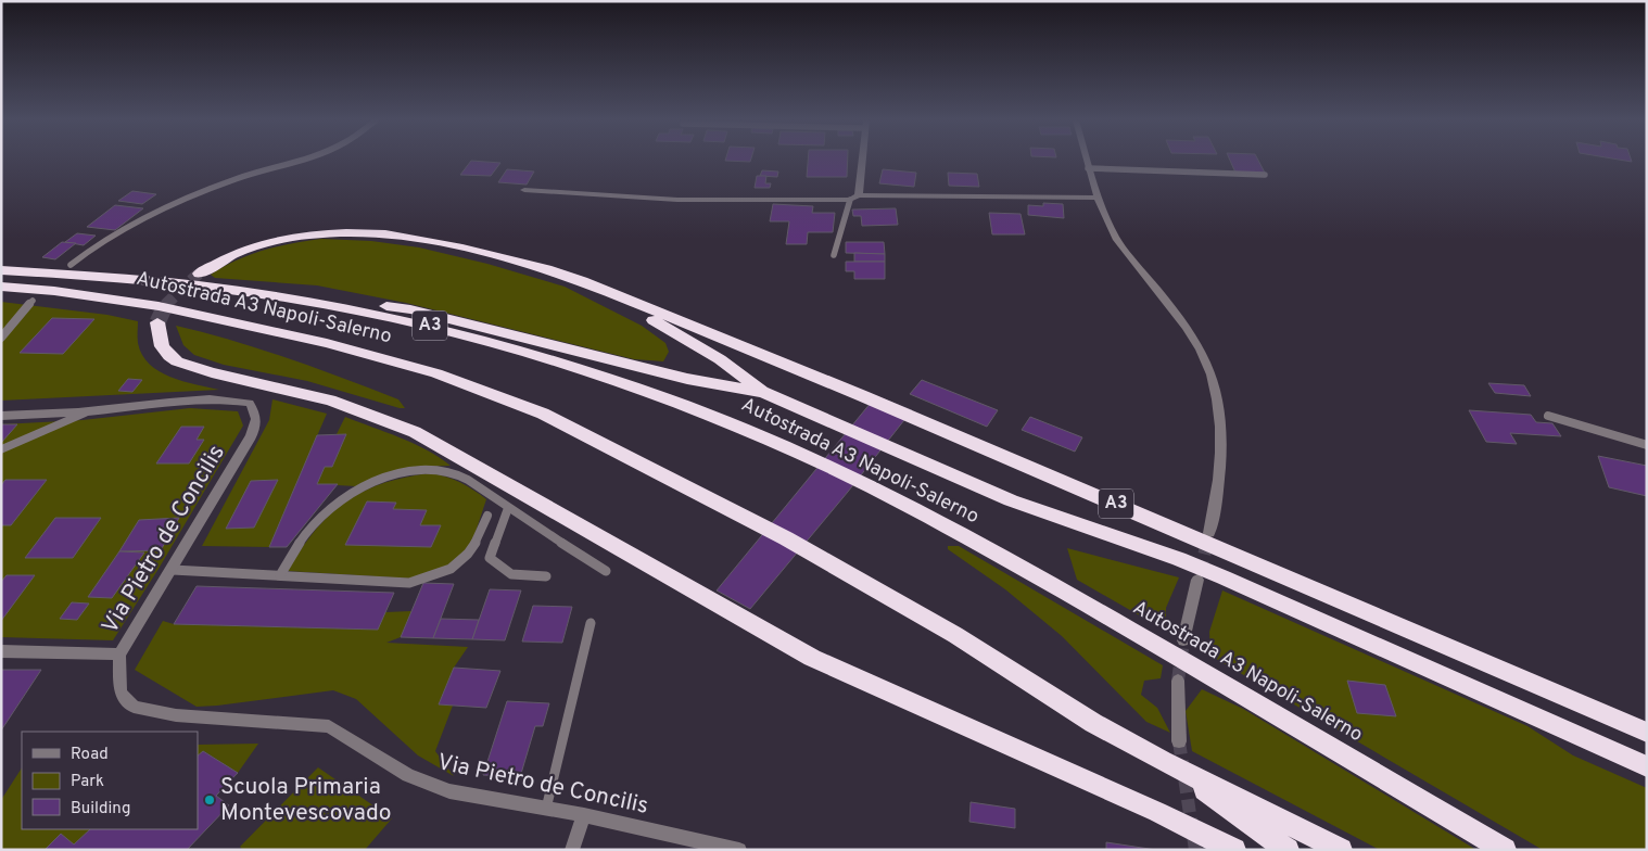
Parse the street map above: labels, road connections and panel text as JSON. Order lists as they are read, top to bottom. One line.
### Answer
{"streets":{"highway":["Autostrada A3 Napoli-Salerno","A3"],"street":["Via Pietro de Concilis"]},"crossings":[["Autostrada A3 Napoli-Salerno","A3"]],"places":["Scuola Primaria Montevescovado"],"legend":["Road","Park","Building"]}
